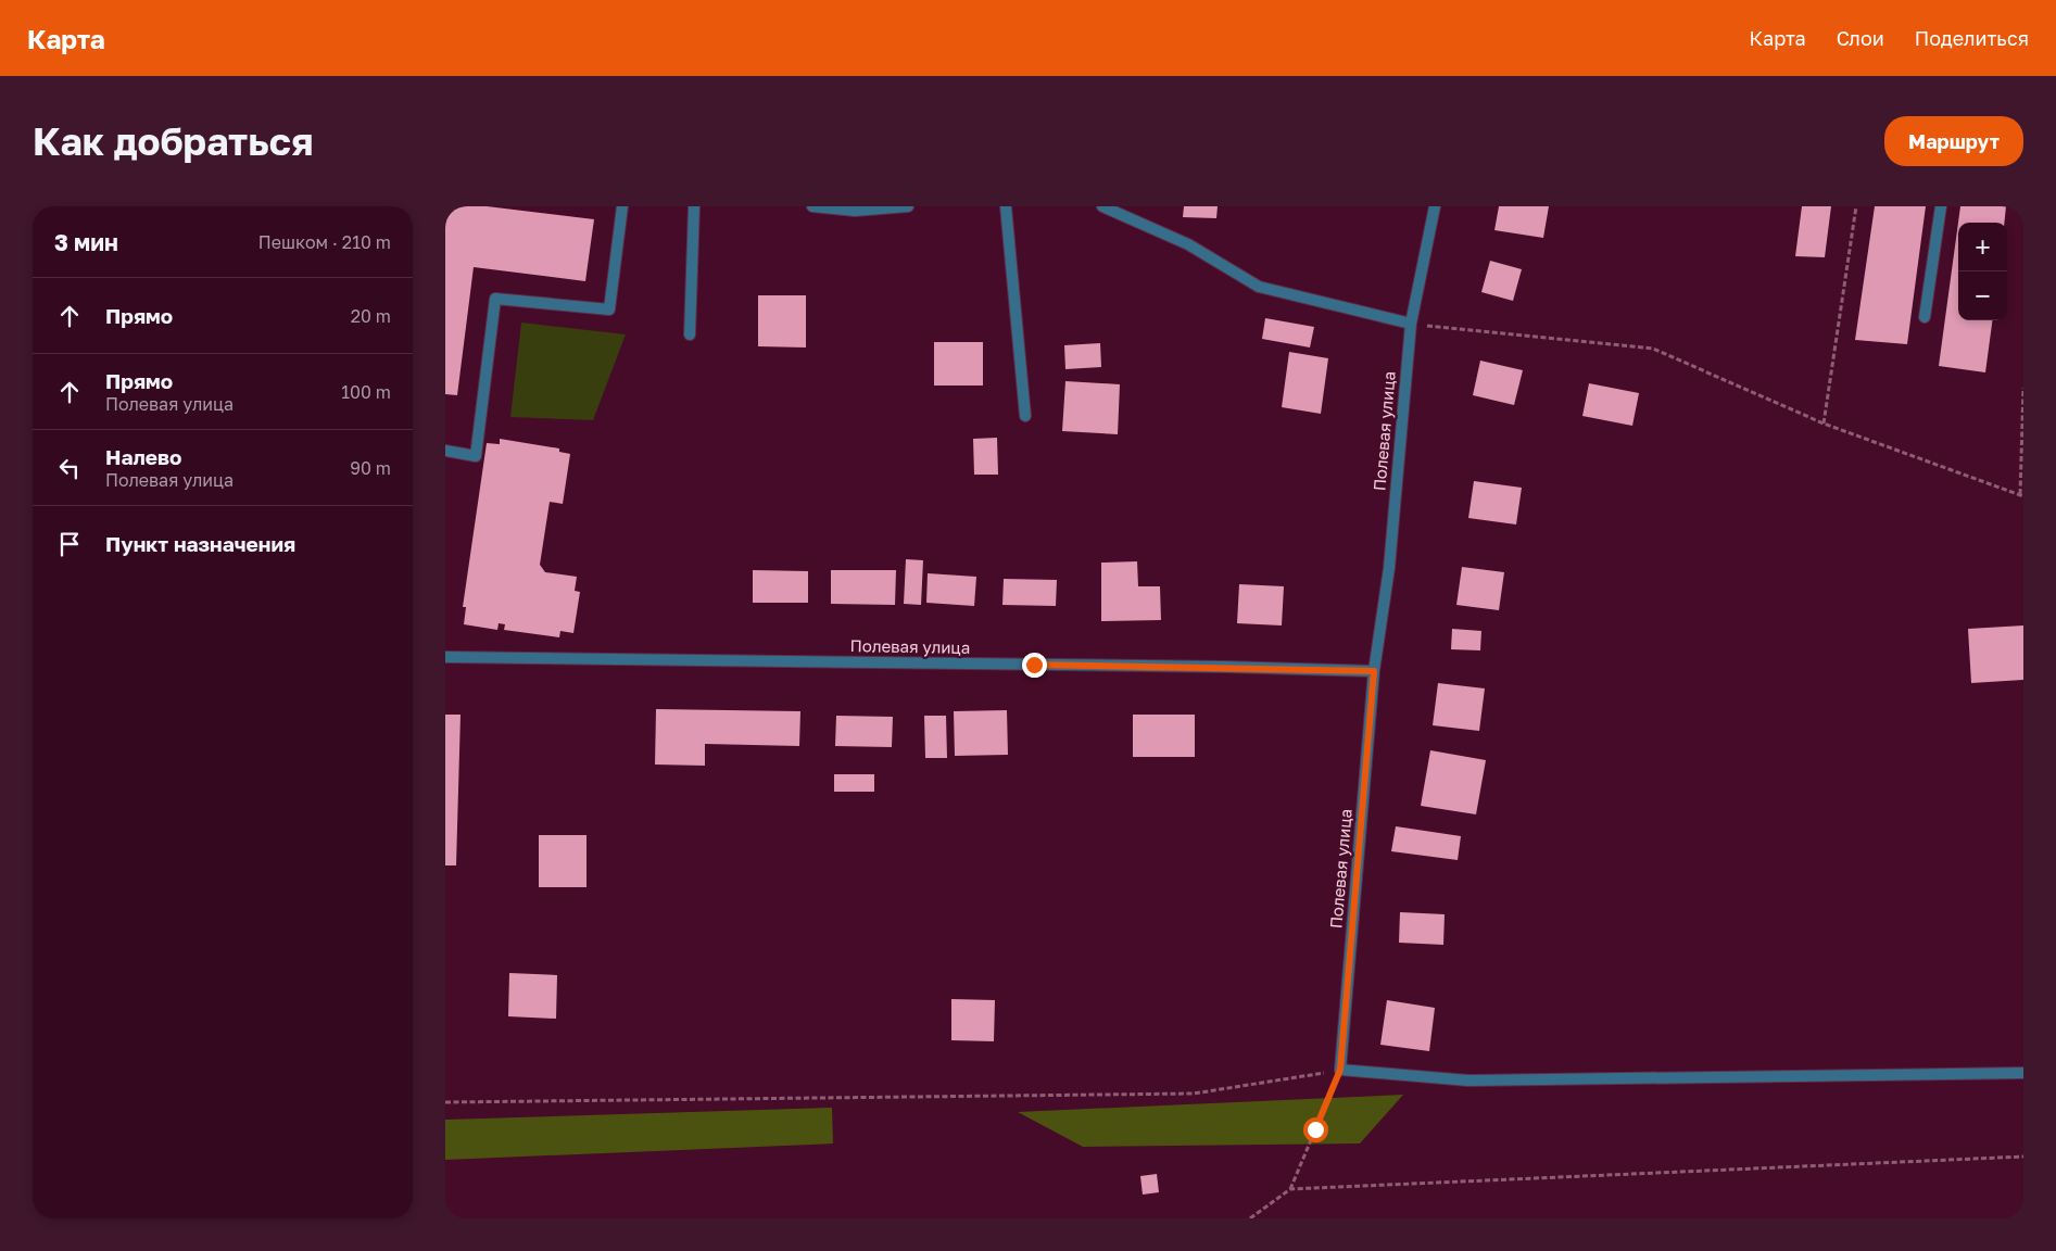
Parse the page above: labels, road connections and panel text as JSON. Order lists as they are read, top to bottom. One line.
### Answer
{"streets":{"street":["Полевая улица"]},"page":{"header":"Карта","nav":["Карта","Слои","Поделиться"],"buttons":"Маршрут","title":"Как добраться","heading":["3 мин","Пешком · 210 m"],"map_buttons":["+","−"],"list":[["Прямо","20 m"],["Прямо","Полевая улица","100 m"],["Налево","Полевая улица","90 m"],"Пункт назначения"]}}
